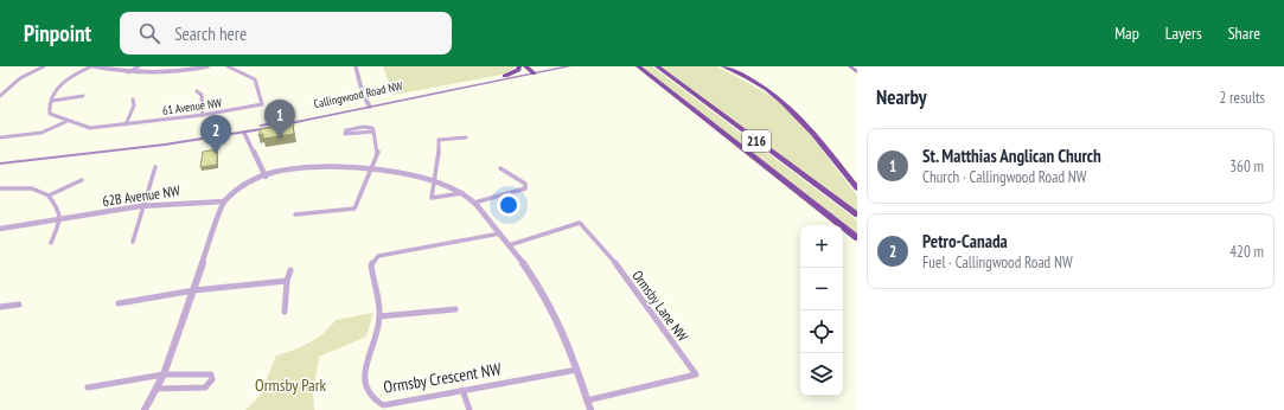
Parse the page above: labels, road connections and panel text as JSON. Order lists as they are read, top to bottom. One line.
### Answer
{"streets":{"highway":["216"],"main road":["Callingwood Road NW"],"street":["61 Avenue NW","62B Avenue NW","Ormsby Lane NW","Ormsby Crescent NW"]},"parks":["Ormsby Park"],"page":{"header":"Pinpoint","search":"Search here","nav":["Map","Layers","Share"],"heading":["Nearby","2 results"],"pins":["1","2"],"list":[{"mark":"1","name":"St. Matthias Anglican Church","note":"Church · Callingwood Road NW","value":"360 m"},{"mark":"2","name":"Petro-Canada","note":"Fuel · Callingwood Road NW","value":"420 m"}],"map_buttons":["+","−"]}}
